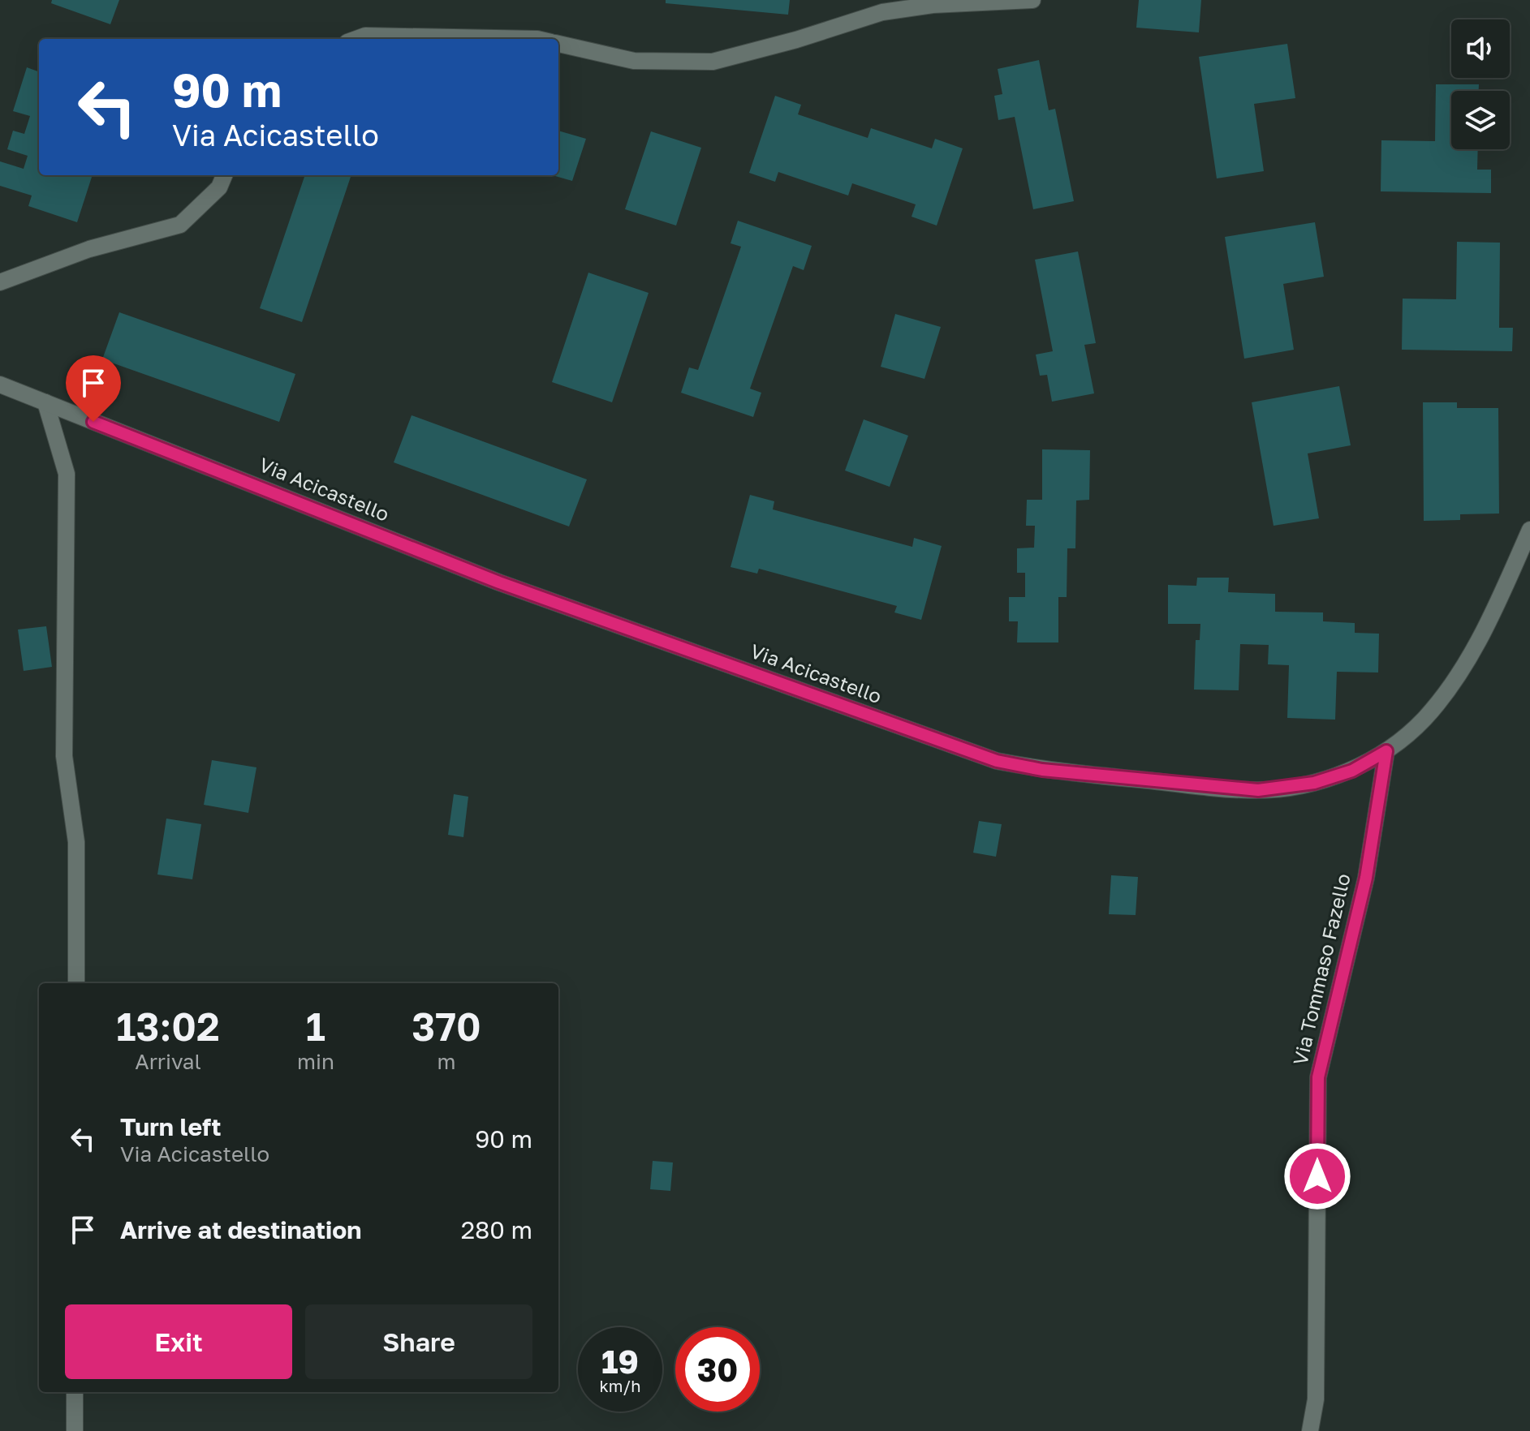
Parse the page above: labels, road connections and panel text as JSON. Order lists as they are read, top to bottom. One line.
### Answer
{"streets":{"main road":["Via Acicastello","Via Tommaso Fazello"]},"crossings":[["Via Acicastello","Via Tommaso Fazello"]],"page":{"turn":["90 m","Via Acicastello"],"eta":["13:02","Arrival","1","min","370","m"],"list":[{"name":"Turn left","note":"Via Acicastello","value":"90 m"},{"name":"Arrive at destination","value":"280 m"}],"buttons":["Exit","Share"],"speed":"19 km/h","limit":"30"}}
